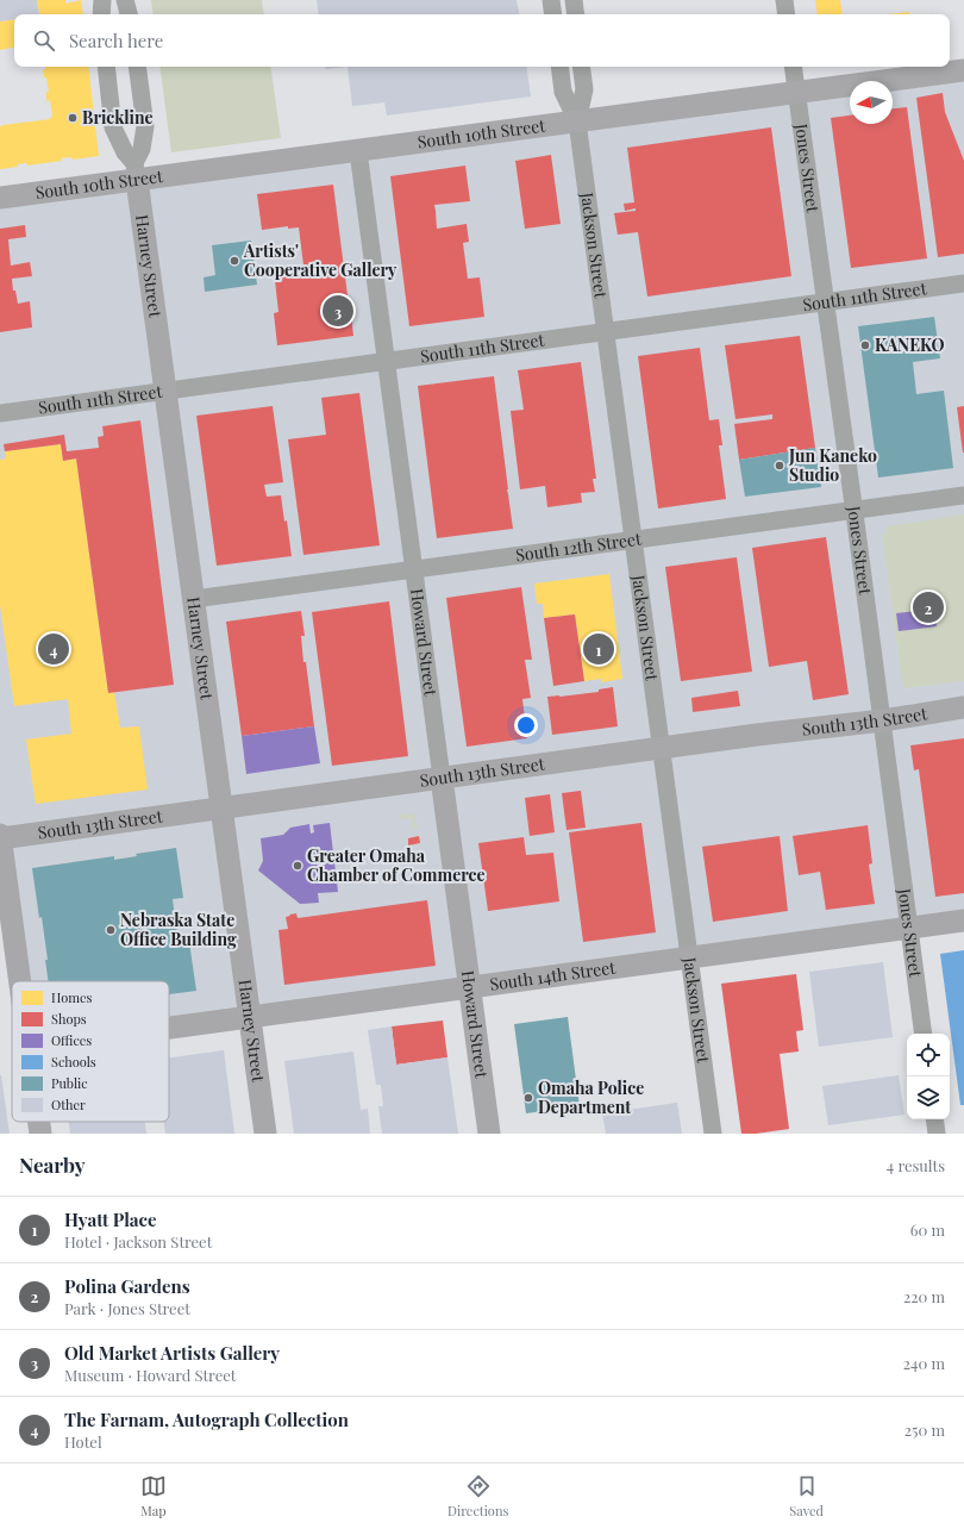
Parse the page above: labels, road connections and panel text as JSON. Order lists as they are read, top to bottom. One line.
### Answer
{"streets":{"main road":["South 10th Street","Harney Street","Howard Street","South 13th Street","South 14th Street"],"street":["Jones Street","Jackson Street","South 11th Street","South 12th Street"]},"crossings":[["South 10th Street","Jackson Street"],["South 10th Street","Harney Street"],["South 10th Street","Howard Street"],["Jones Street","South 11th Street"],["Jones Street","South 12th Street"],["Jones Street","South 13th Street"],["Jones Street","South 14th Street"],["Jackson Street","South 11th Street"],["Jackson Street","South 12th Street"],["Jackson Street","South 13th Street"],["Jackson Street","South 14th Street"],["Harney Street","South 11th Street"],["Harney Street","South 12th Street"],["Harney Street","South 13th Street"],["Harney Street","South 14th Street"],["South 11th Street","Howard Street"],["South 12th Street","Howard Street"],["Howard Street","South 13th Street"],["Howard Street","South 14th Street"]],"places":["Brickline","Artists' Cooperative Gallery","KANEKO","Jun Kaneko Studio","Greater Omaha Chamber of Commerce","Nebraska State Office Building","Omaha Police Department"],"legend":["Homes","Shops","Offices","Schools","Public","Other"],"north":"left","page":{"search":"Search here","pins":["3","2","1","4"],"heading":["Nearby","4 results"],"list":[{"mark":"1","name":"Hyatt Place","note":"Hotel · Jackson Street","value":"60 m"},{"mark":"2","name":"Polina Gardens","note":"Park · Jones Street","value":"220 m"},{"mark":"3","name":"Old Market Artists Gallery","note":"Museum · Howard Street","value":"240 m"},{"mark":"4","name":"The Farnam, Autograph Collection","note":"Hotel","value":"250 m"}],"nav":["Map","Directions","Saved"]}}
